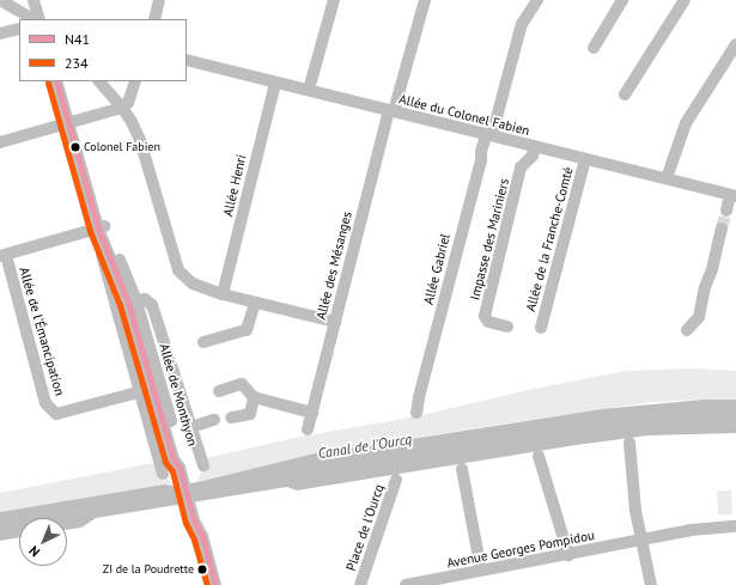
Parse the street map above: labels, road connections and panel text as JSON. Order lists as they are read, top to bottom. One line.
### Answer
{"streets":{"street":["Allée du Colonel Fabien","Allée Henri","Impasse des Mariniers","Allée de la Franche-Comté","Allée des Mésanges","Allée Gabriel","Allée de l'Émancipation","Allée de Monthyon","Place de l'Ourcq","Avenue Georges Pompidou"]},"crossings":[["Allée du Colonel Fabien","Allée Henri"],["Allée du Colonel Fabien","Impasse des Mariniers"],["Allée du Colonel Fabien","Allée de la Franche-Comté"],["Allée du Colonel Fabien","Allée des Mésanges"],["Allée du Colonel Fabien","Allée Gabriel"],["Allée de l'Émancipation","Allée de Monthyon"]],"water":["Canal de l'Ourcq"],"places":["Colonel Fabien","ZI de la Poudrette"],"lines":["transit line N41","transit line 234"],"legend":["N41","234"],"north":"bottom left"}
